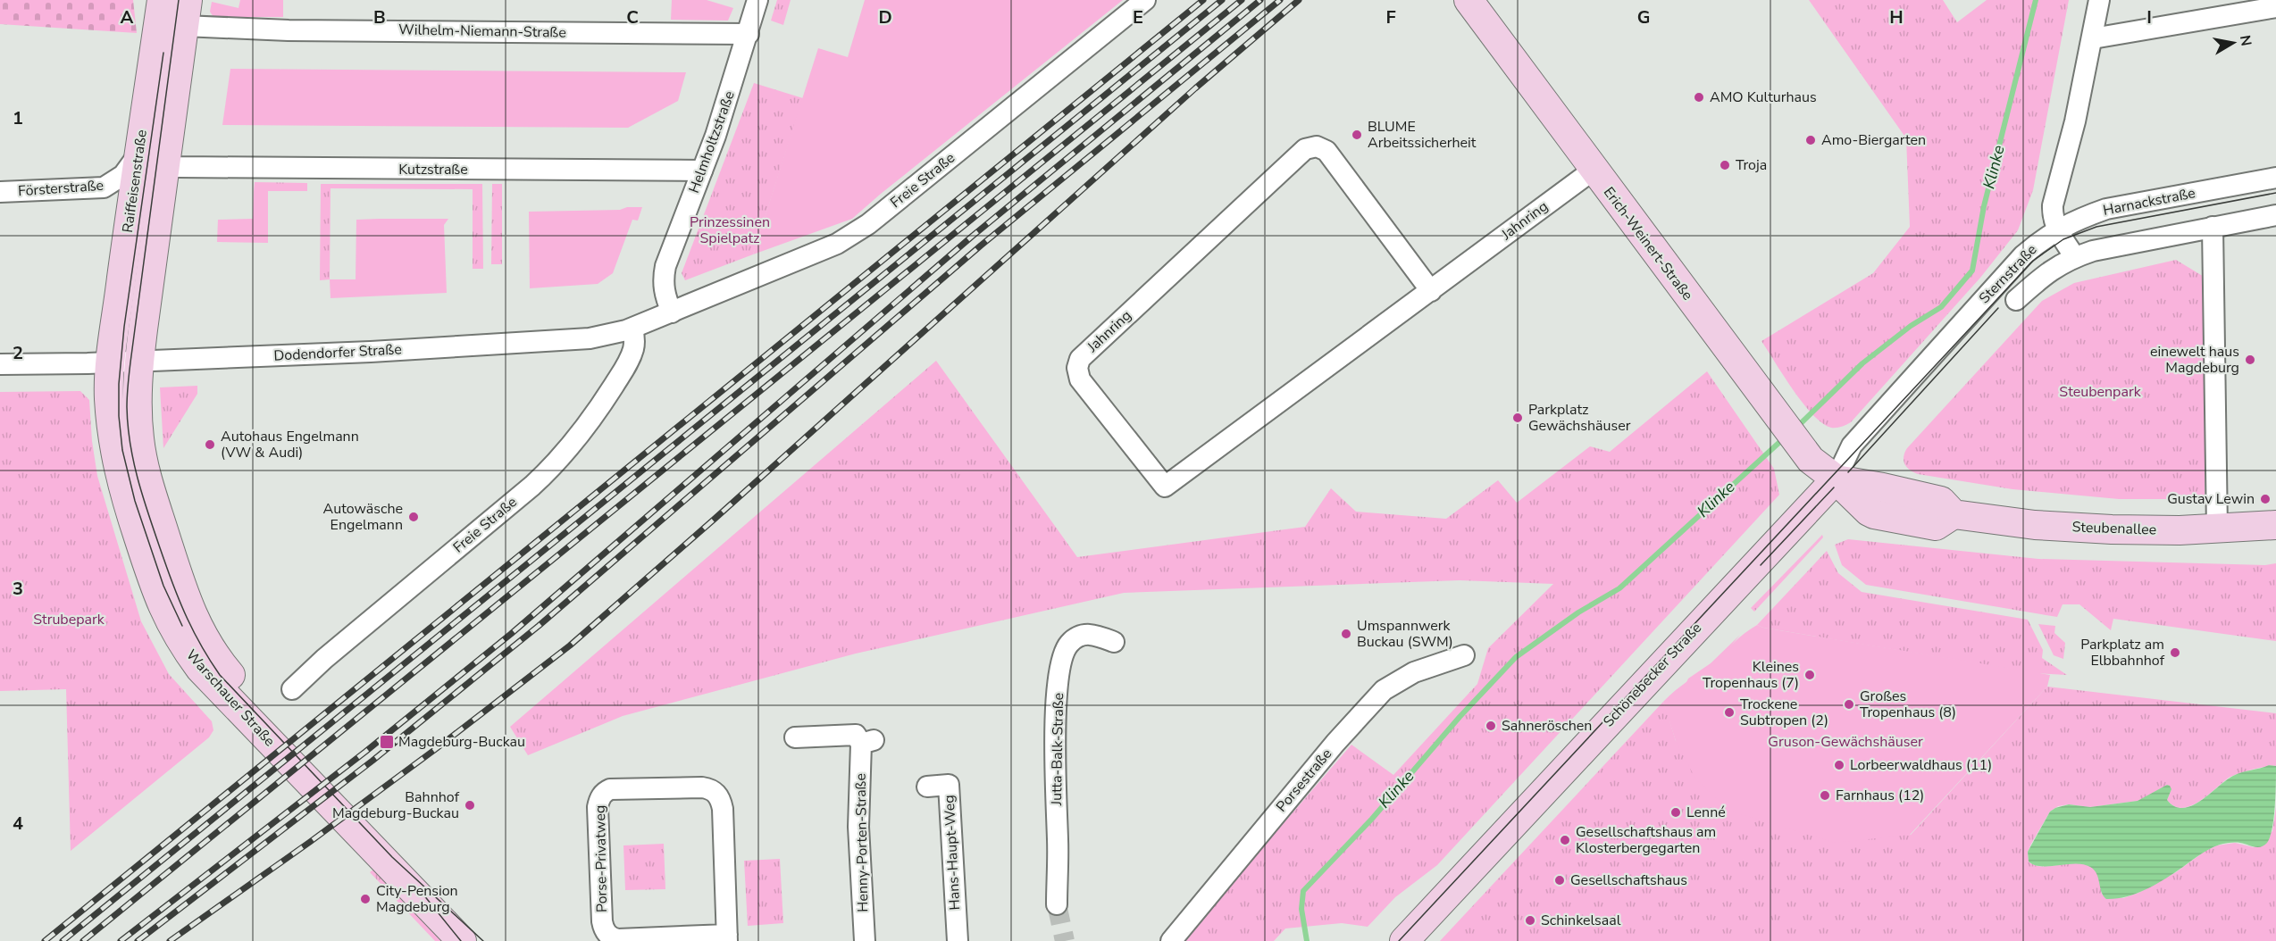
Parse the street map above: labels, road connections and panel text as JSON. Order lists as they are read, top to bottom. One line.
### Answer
{"streets":{"main road":["Raiffeisenstraße","Erich-Weinert-Straße","Steubenallee","Schönebecker Straße","Warschauer Straße"],"street":["Wilhelm-Niemann-Straße","Helmholtzstraße","Kutzstraße","Freie Straße","Försterstraße","Harnackstraße","Jahnring","Sternstraße","Dodendorfer Straße","Jutta-Balk-Straße","Porsestraße","Henny-Porten-Straße","Hans-Haupt-Weg","Porse-Privatweg"]},"crossings":[["Wilhelm-Niemann-Straße","Helmholtzstraße"],["Wilhelm-Niemann-Straße","Raiffeisenstraße"],["Helmholtzstraße","Kutzstraße"],["Helmholtzstraße","Freie Straße"],["Helmholtzstraße","Dodendorfer Straße"],["Kutzstraße","Raiffeisenstraße"],["Freie Straße","Dodendorfer Straße"],["Raiffeisenstraße","Försterstraße"],["Raiffeisenstraße","Dodendorfer Straße"],["Raiffeisenstraße","Warschauer Straße"],["Harnackstraße","Sternstraße"],["Jahnring","Erich-Weinert-Straße"],["Erich-Weinert-Straße","Sternstraße"],["Erich-Weinert-Straße","Steubenallee"],["Erich-Weinert-Straße","Schönebecker Straße"],["Sternstraße","Steubenallee"],["Sternstraße","Schönebecker Straße"],["Dodendorfer Straße","Warschauer Straße"],["Steubenallee","Schönebecker Straße"]],"water":["Klinke"],"parks":["Prinzessinen Spielpatz","Steubenpark","Strubepark","Gruson-Gewächshäuser"],"places":{"other":["AMO Kulturhaus","BLUME Arbeitssicherheit","Amo-Biergarten","Troja","einewelt haus Magdeburg","Parkplatz Gewächshäuser","Autohaus Engelmann (VW & Audi)","Gustav Lewin","Autowäsche Engelmann","Umspannwerk Buckau (SWM)","Parkplatz am Elbbahnhof","Kleines Tropenhaus (7)","Großes Tropenhaus (8)","Trockene Subtropen (2)","Sahneröschen","Lorbeerwaldhaus (11)","Farnhaus (12)","Bahnhof Magdeburg-Buckau","Lenné","Gesellschaftshaus am Klosterbergegarten","Gesellschaftshaus","City-Pension Magdeburg","Schinkelsaal"],"transit":["Magdeburg-Buckau"]},"north":"right","grid":{"columns":["A","B","C","D","E","F","G","H","I"],"rows":["1","2","3","4"]}}
